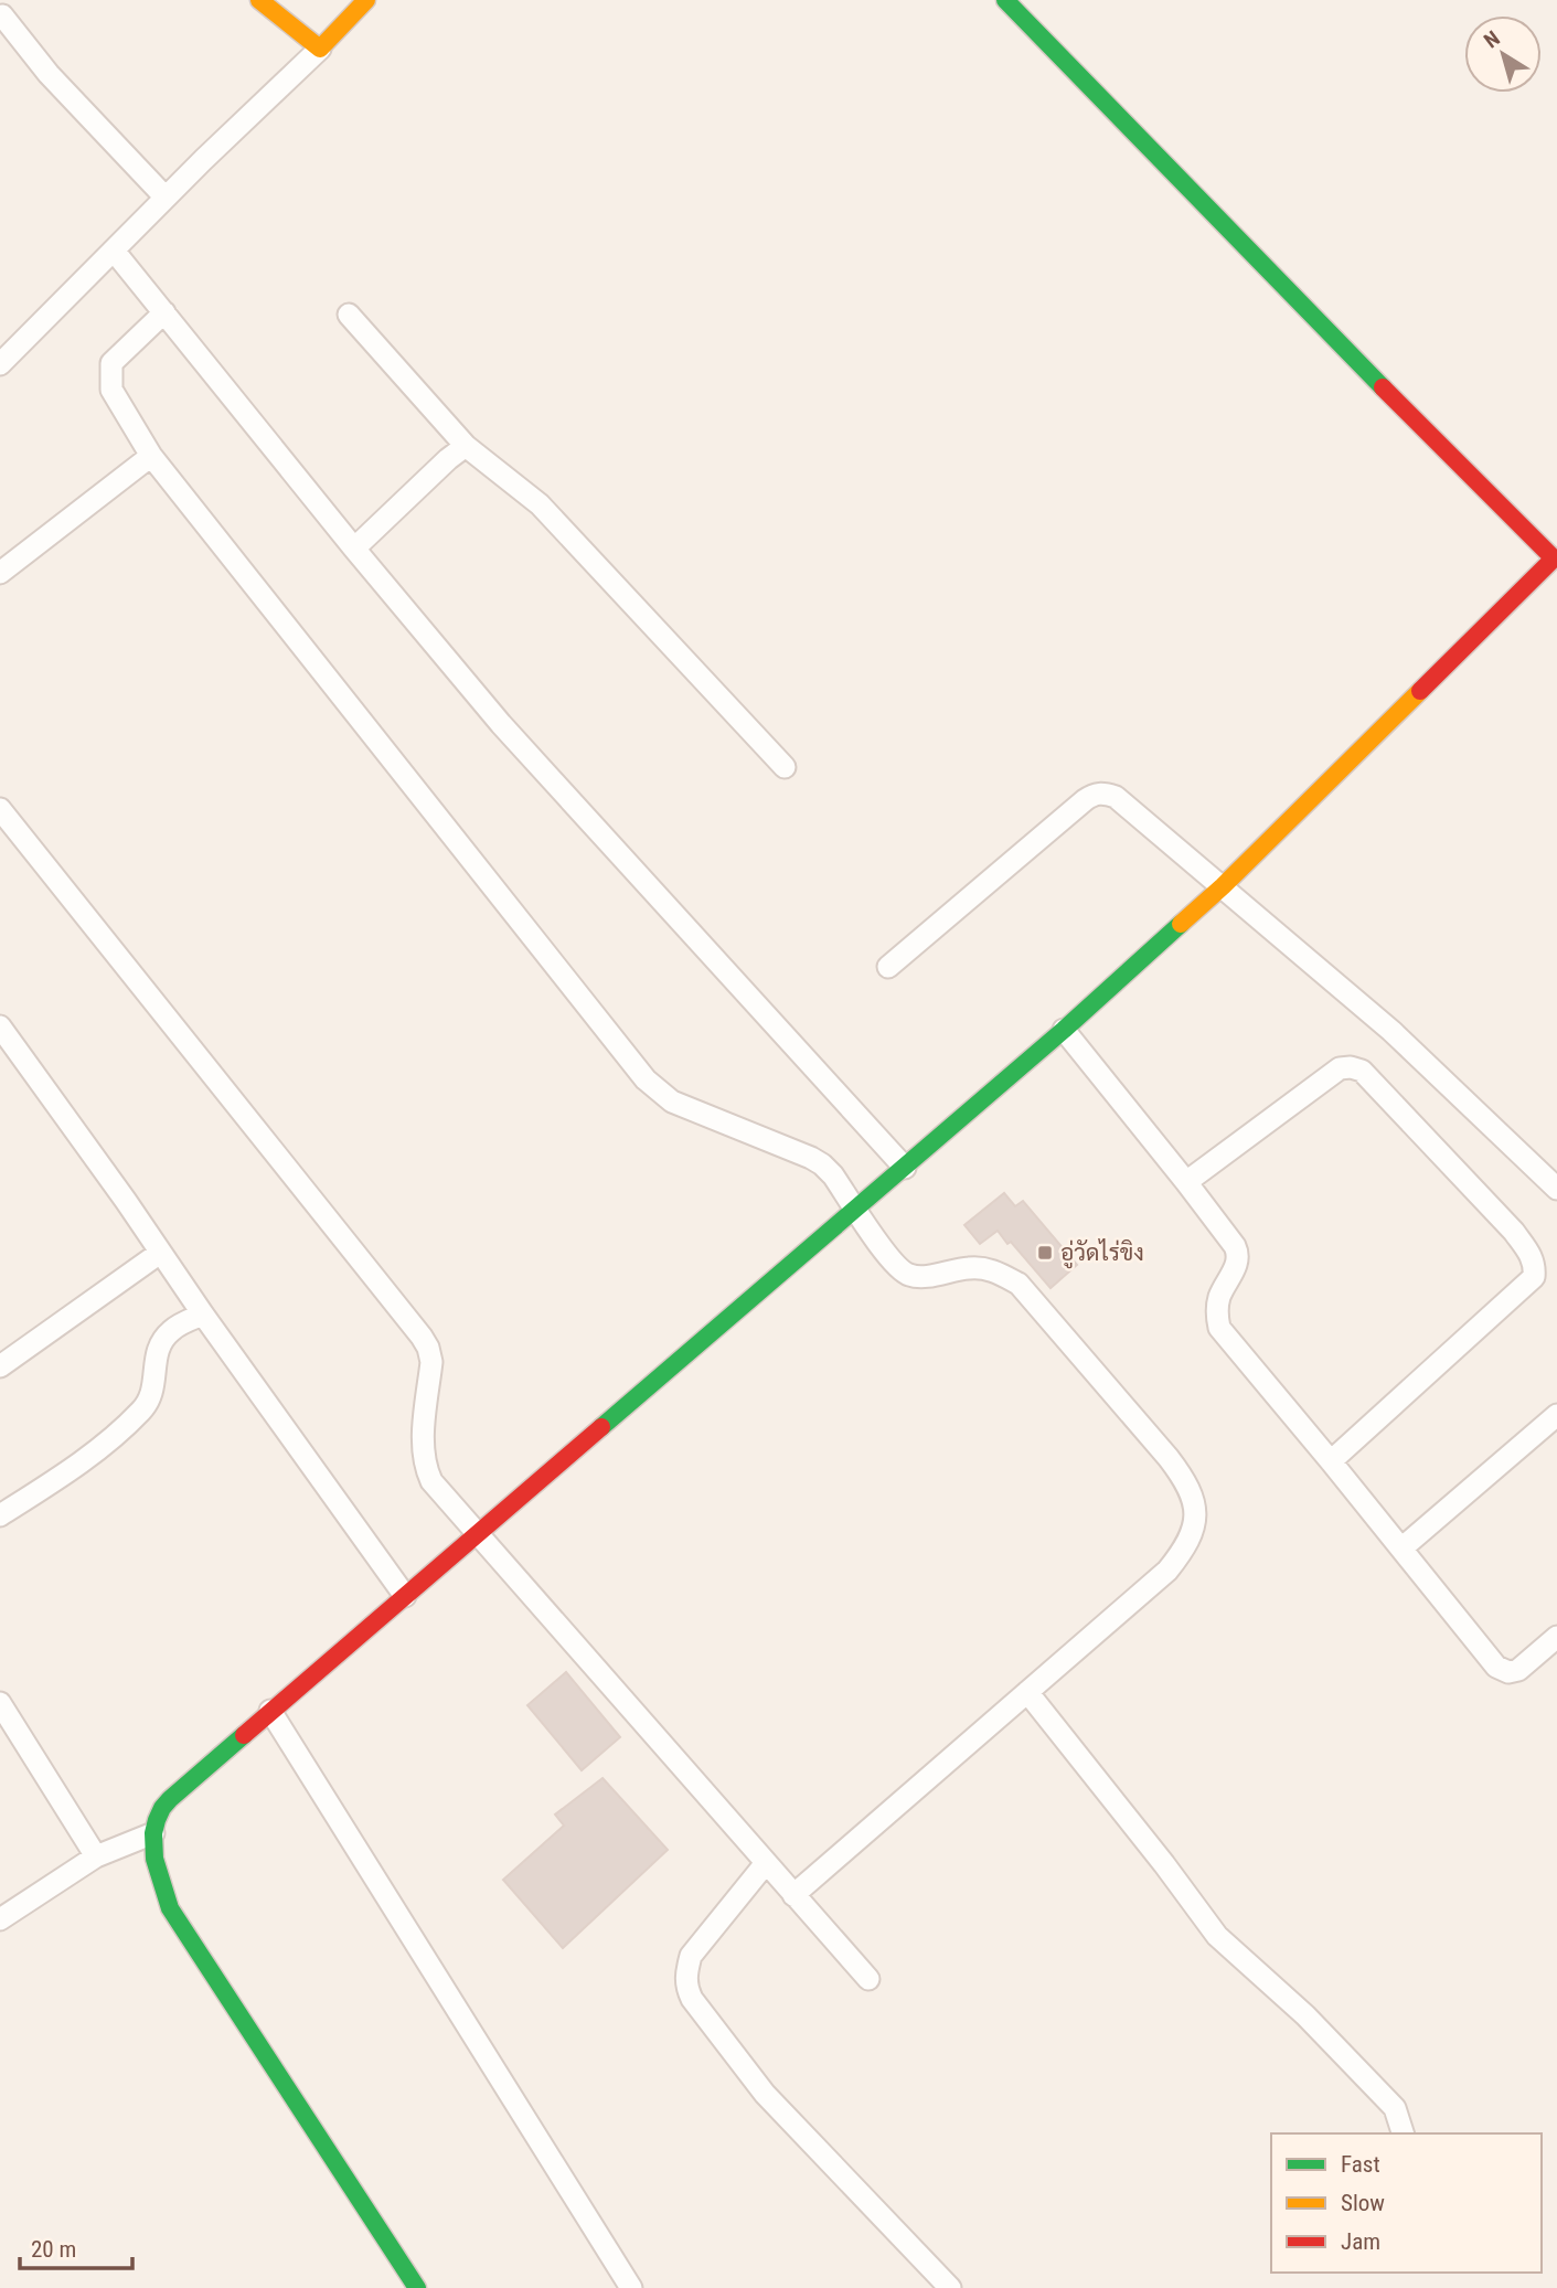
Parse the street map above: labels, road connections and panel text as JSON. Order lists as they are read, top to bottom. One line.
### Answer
{"places":{"transit":["อู่วัดไร่ขิง"]},"legend":["Fast","Slow","Jam"],"scale_bar":"20 m","north":"top left"}
